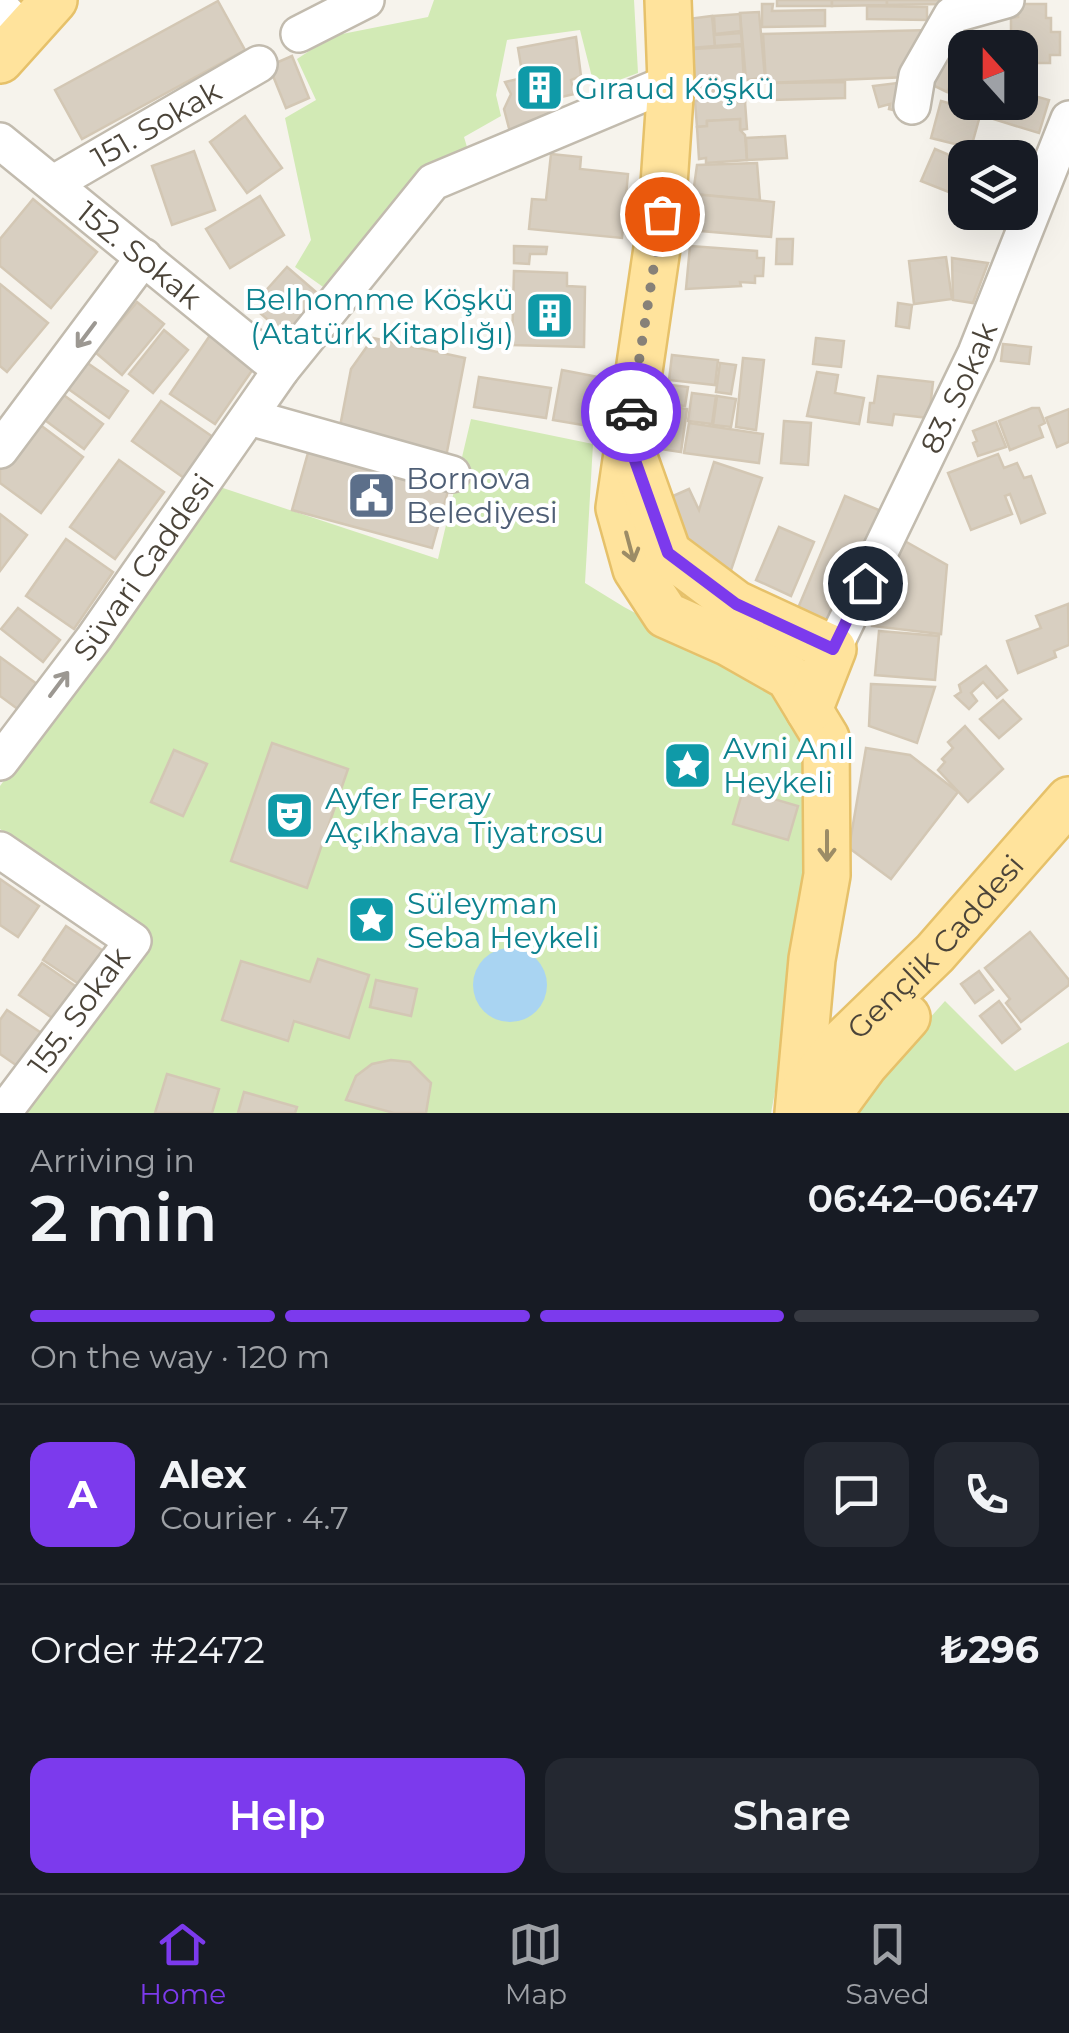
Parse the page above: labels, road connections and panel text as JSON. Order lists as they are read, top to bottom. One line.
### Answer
{"streets":{"main road":["Gençlik Caddesi"],"street":["151. Sokak","152. Sokak","83. Sokak","Süvari Caddesi","155. Sokak"]},"crossings":[["151. Sokak","152. Sokak"],["152. Sokak","Süvari Caddesi"]],"places":{"building":["Gıraud Köşkü","Belhomme Köşkü (Atatürk Kitaplığı)"],"public building":["Bornova Belediyesi"],"place":["Avni Anıl Heykeli","Süleyman Seba Heykeli"],"theatre":["Ayfer Feray Açıkhava Tiyatrosu"]},"north":"top","page":{"heading":["2 min","Arriving in","06:42–06:47"],"panel":["Alex","Courier · 4.7","Order #2472","₺296"],"bar":"On the way · 120 m","round":"A","buttons":["Help","Share"],"tabs":["Home","Map","Saved"]}}
